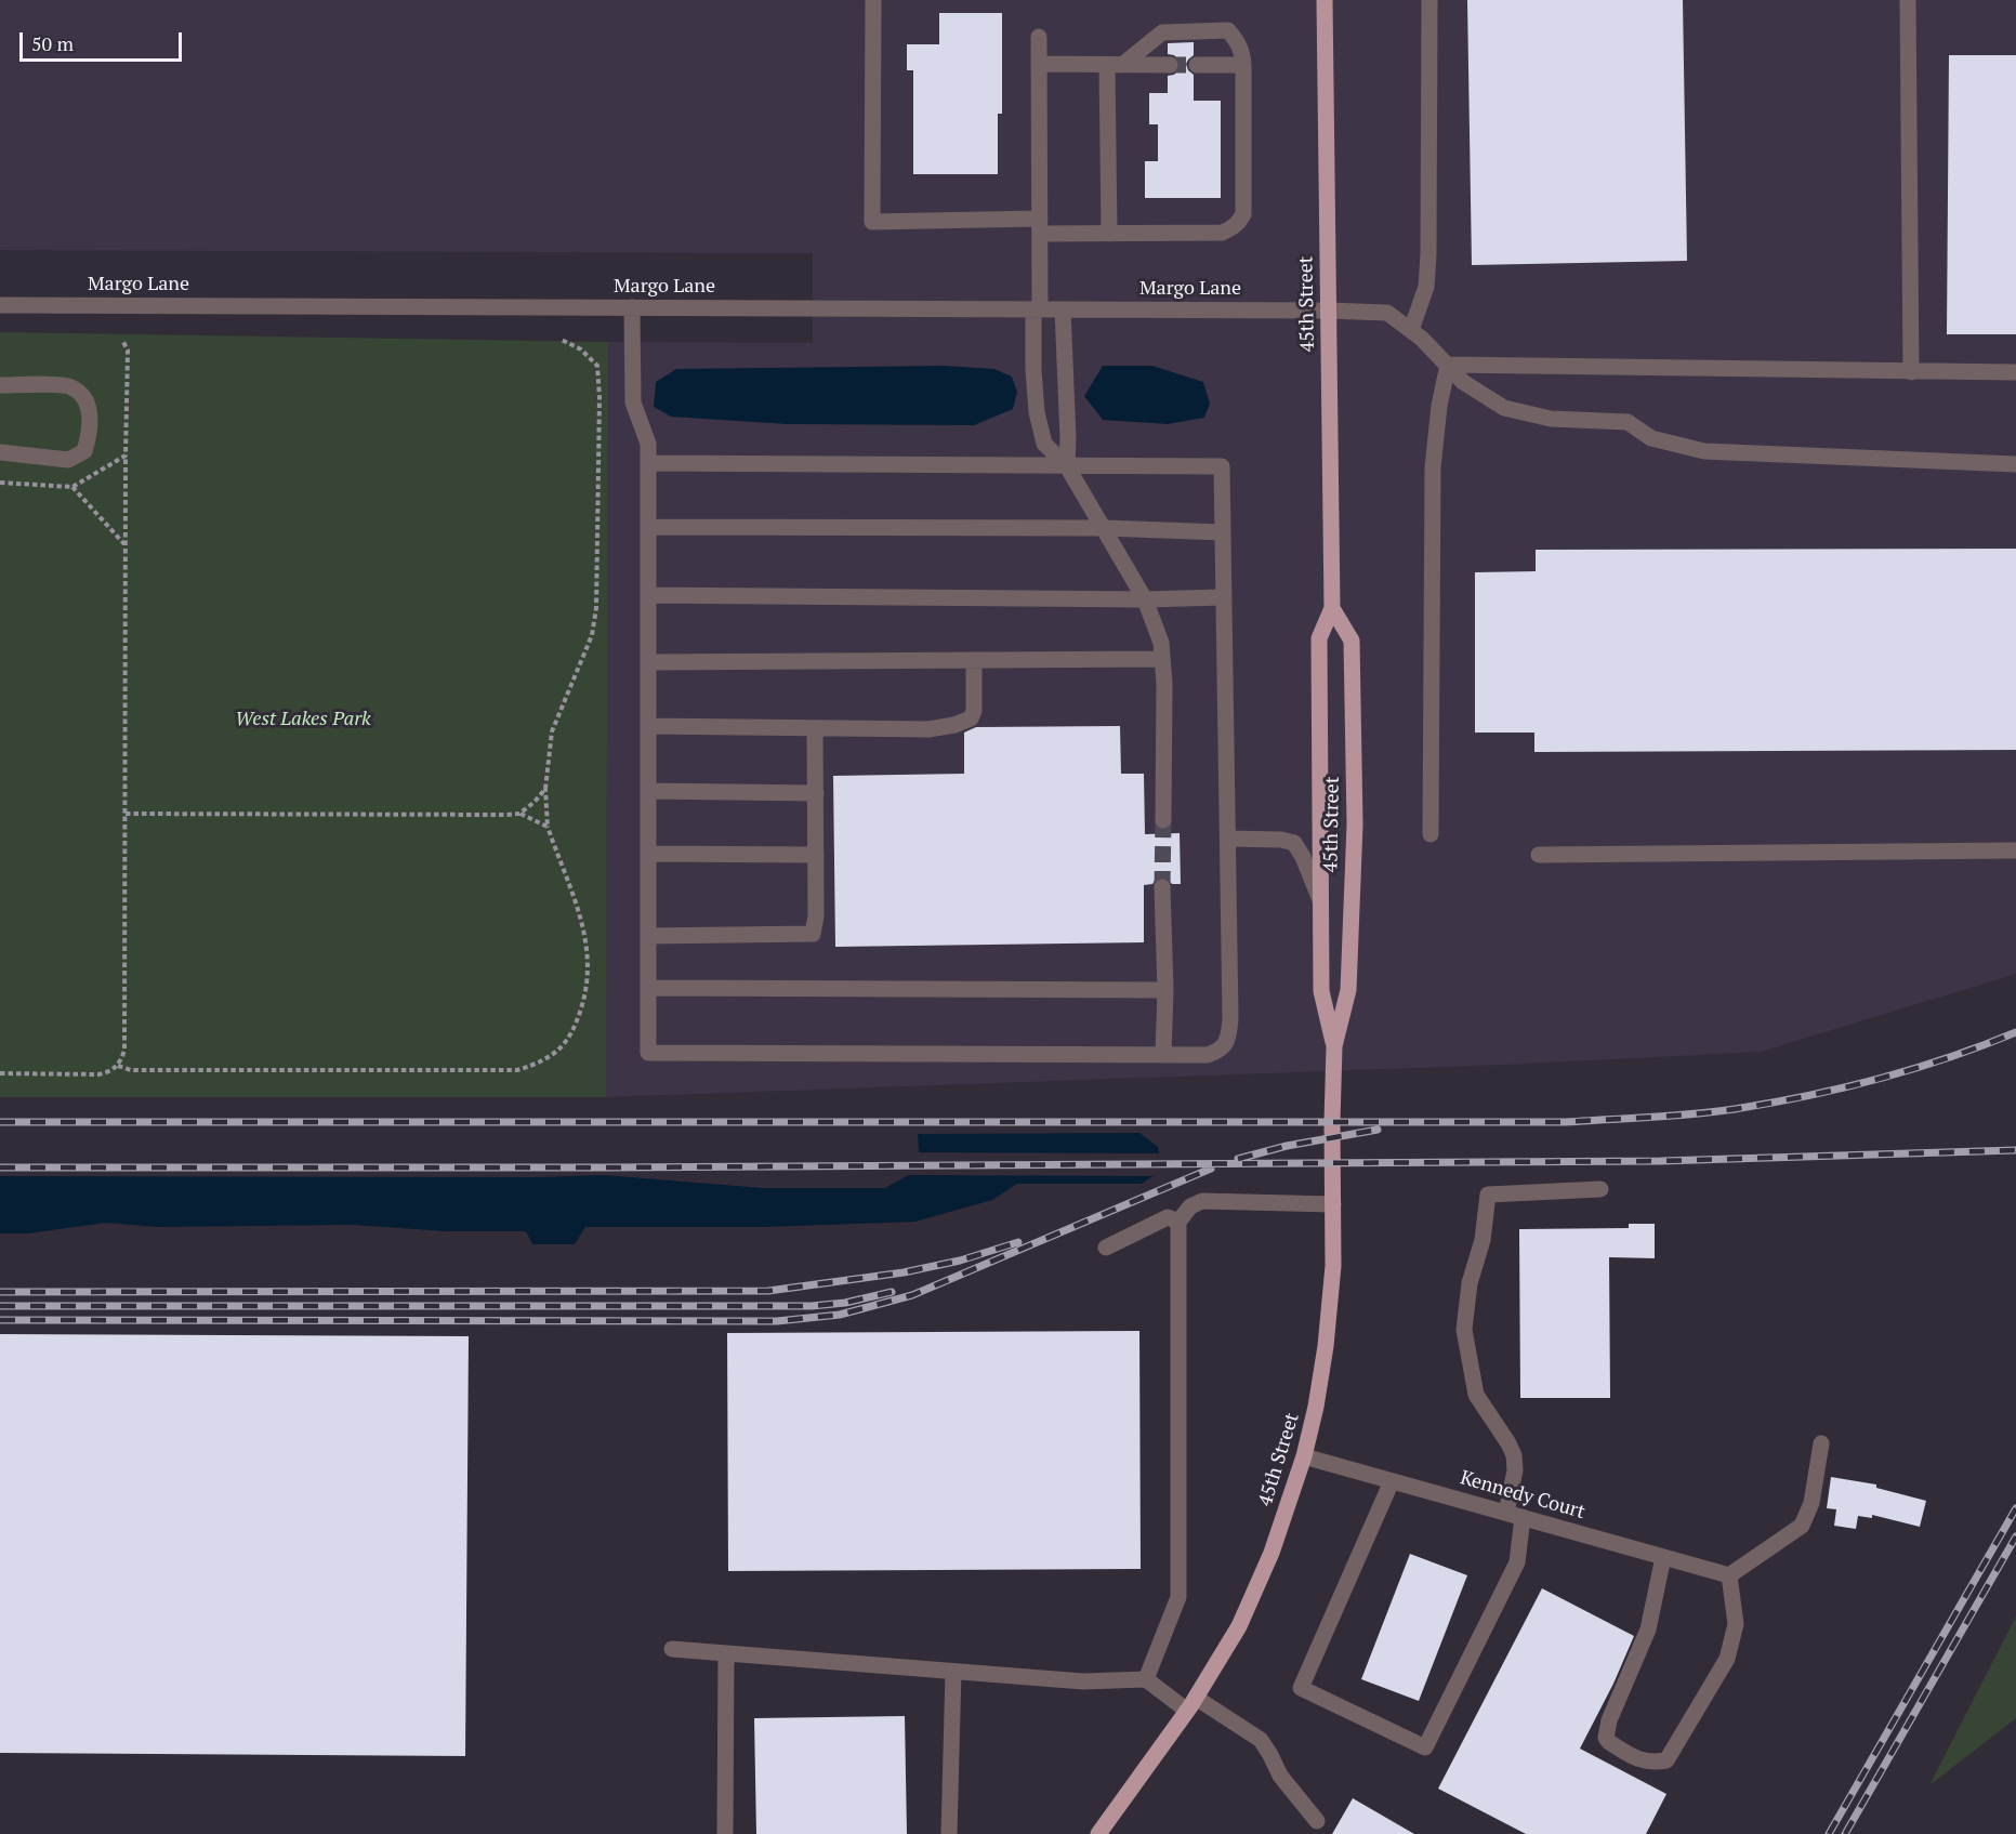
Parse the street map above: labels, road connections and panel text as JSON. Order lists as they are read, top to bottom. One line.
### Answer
{"streets":{"main road":["45th Street"],"street":["Margo Lane","Kennedy Court"]},"crossings":[["Margo Lane","45th Street"],["45th Street","Kennedy Court"]],"parks":["West Lakes Park"],"scale_bar":"50 m"}
